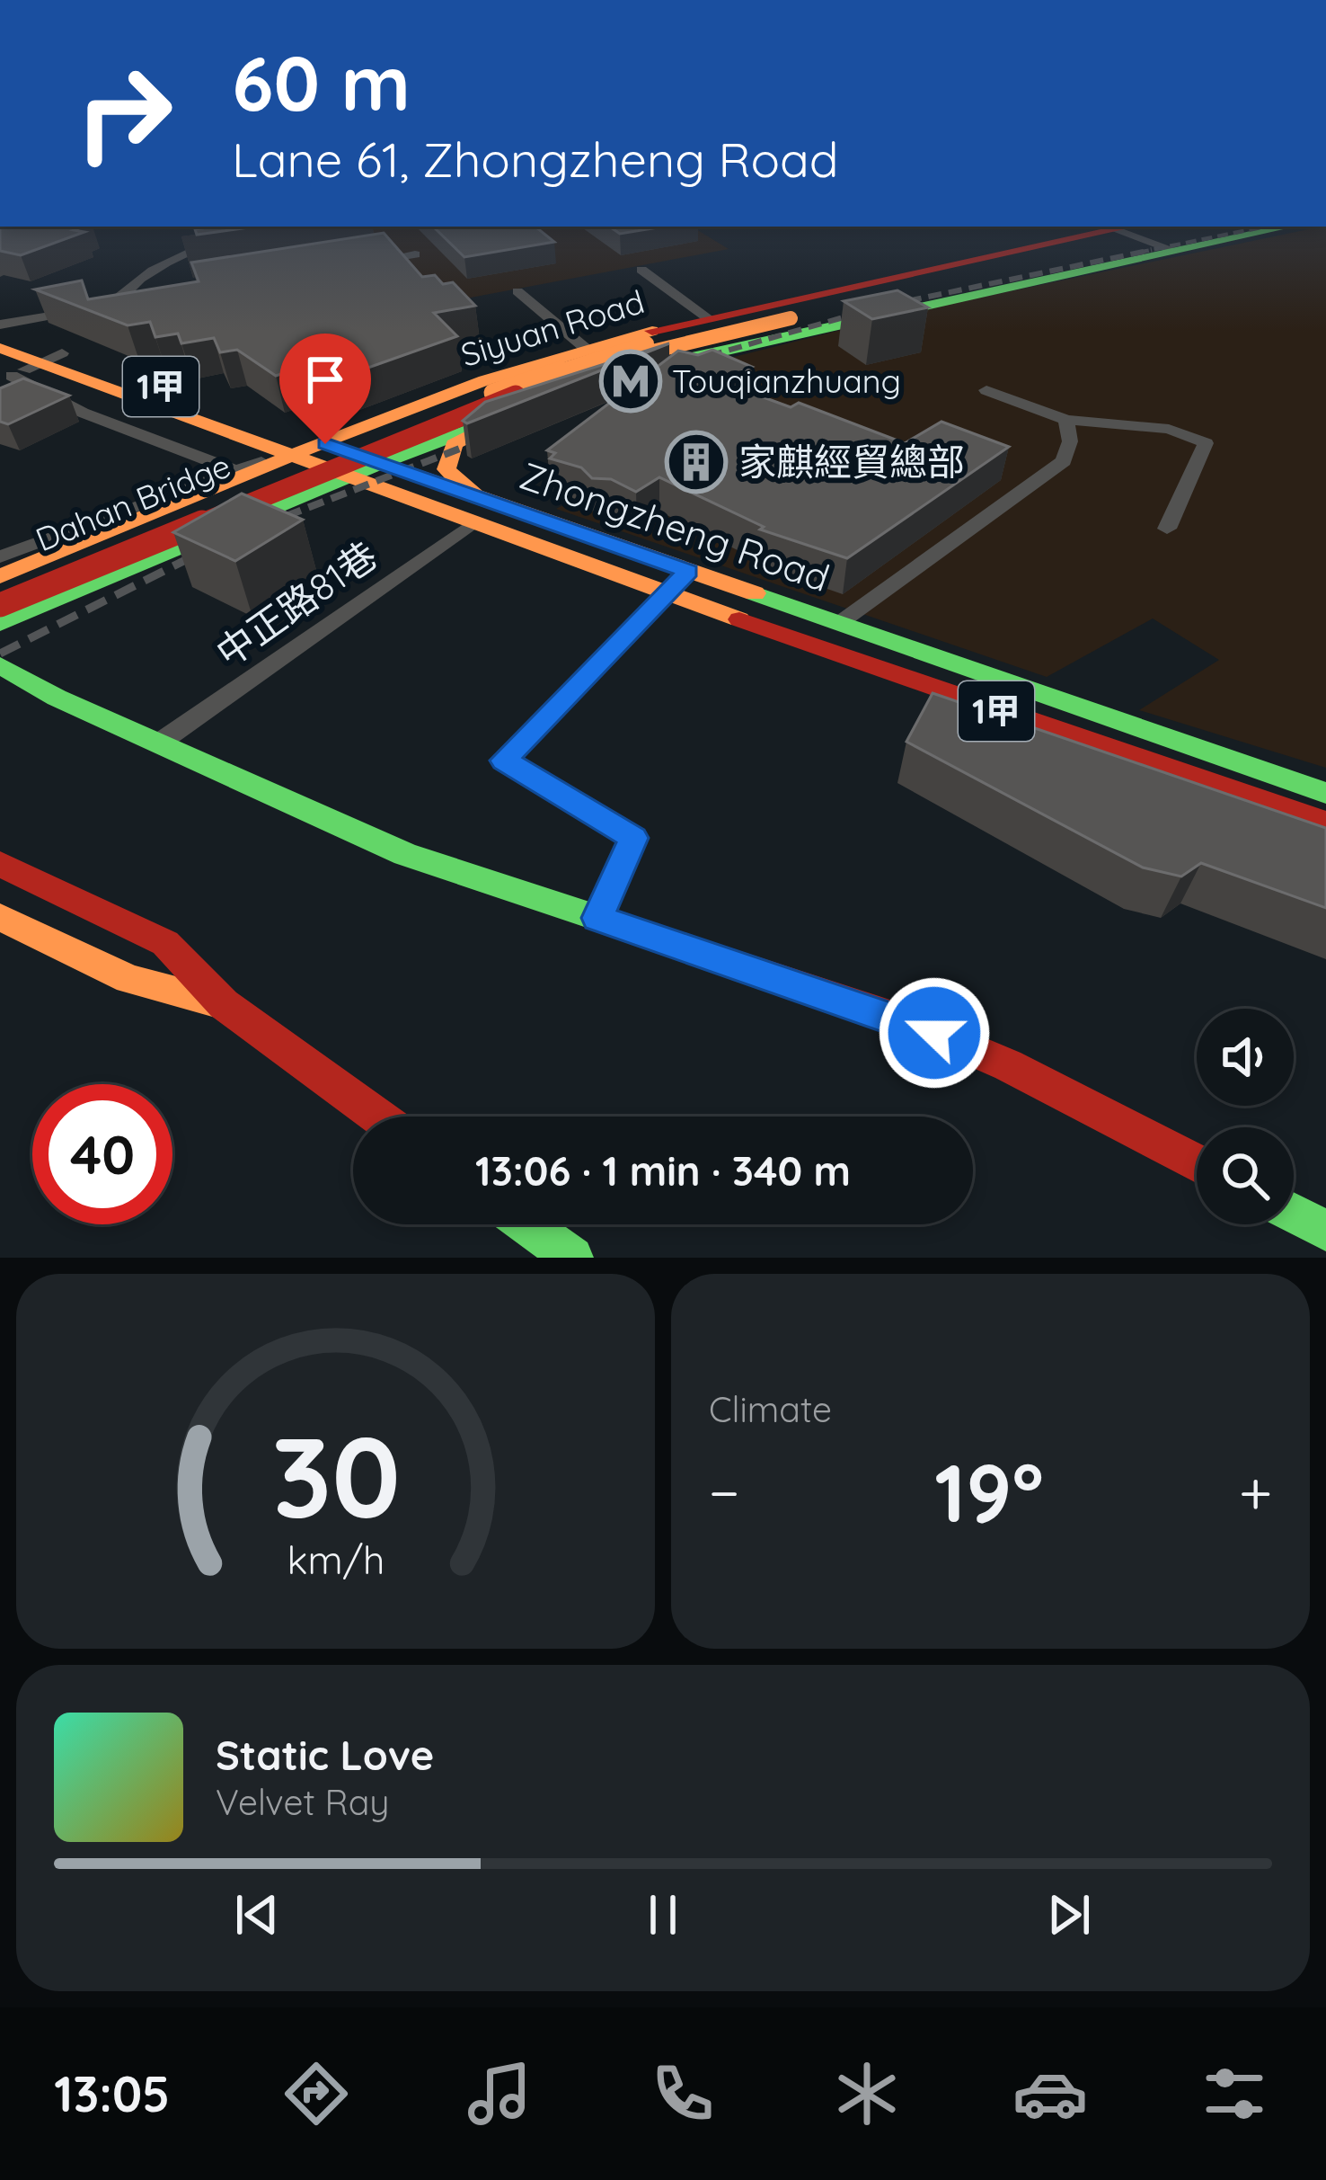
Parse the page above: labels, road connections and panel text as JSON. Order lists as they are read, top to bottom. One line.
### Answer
{"streets":{"main road":["Siyuan Road","1甲","Dahan Bridge","Zhongzheng Road"],"street":["中正路81巷"]},"crossings":[["Siyuan Road","Dahan Bridge"],["Siyuan Road","Zhongzheng Road"],["Zhongzheng Road","中正路81巷"]],"places":{"metro station":["Touqianzhuang"],"building":["家麒經貿總部"]},"page":{"turn":["60 m","Lane 61, Zhongzheng Road"],"limit":"40","trip":"13:06 · 1 min · 340 m","tile":"Climate","heat":["−","19°","+"],"song":["Static Love","Velvet Ray"],"tabs":"13:05","gauge":["30","km/h"]}}
